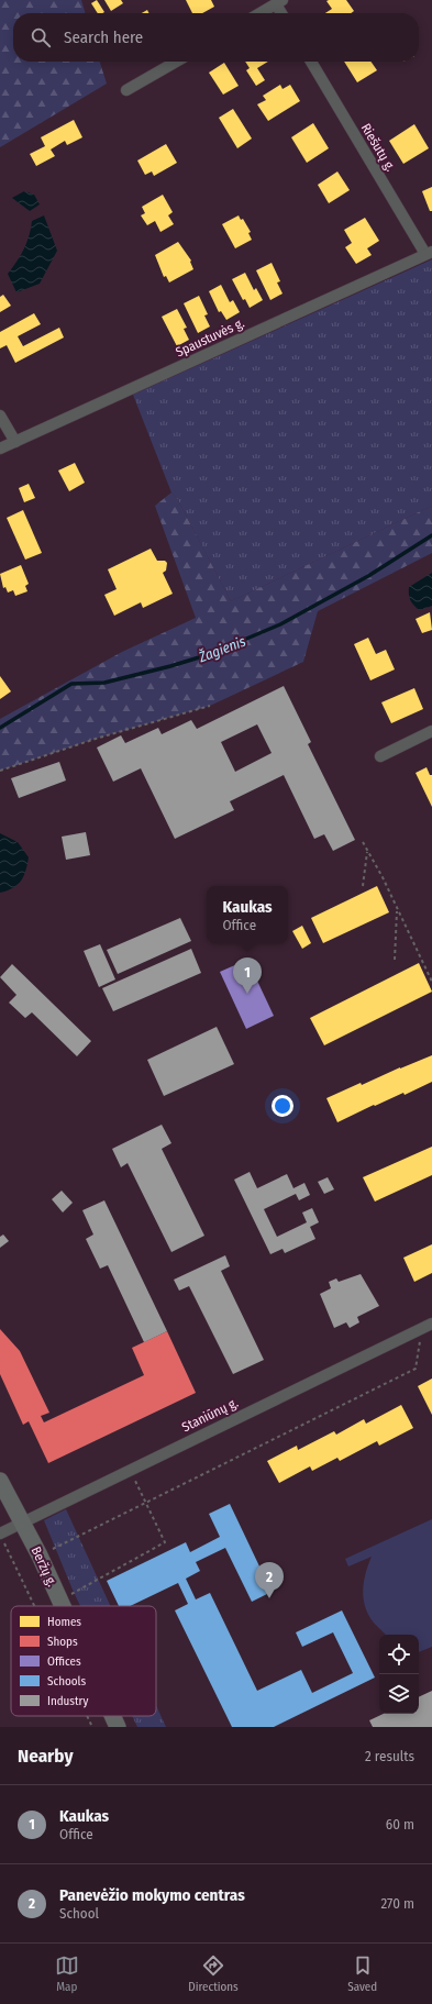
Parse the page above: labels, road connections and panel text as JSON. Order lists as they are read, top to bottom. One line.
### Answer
{"streets":{"main road":["Beržų g."],"street":["Riešutų g.","Spaustuvės g.","Staniūnų g."]},"crossings":[["Riešutų g.","Spaustuvės g."],["Staniūnų g.","Beržų g."]],"water":["Žagienis"],"legend":["Homes","Shops","Offices","Schools","Industry"],"page":{"search":"Search here","popup":["Kaukas","Office"],"pins":["1","2"],"heading":["Nearby","2 results"],"list":[{"mark":"1","name":"Kaukas","note":"Office","value":"60 m"},{"mark":"2","name":"Panevėžio mokymo centras","note":"School","value":"270 m"}],"nav":["Map","Directions","Saved"]}}
